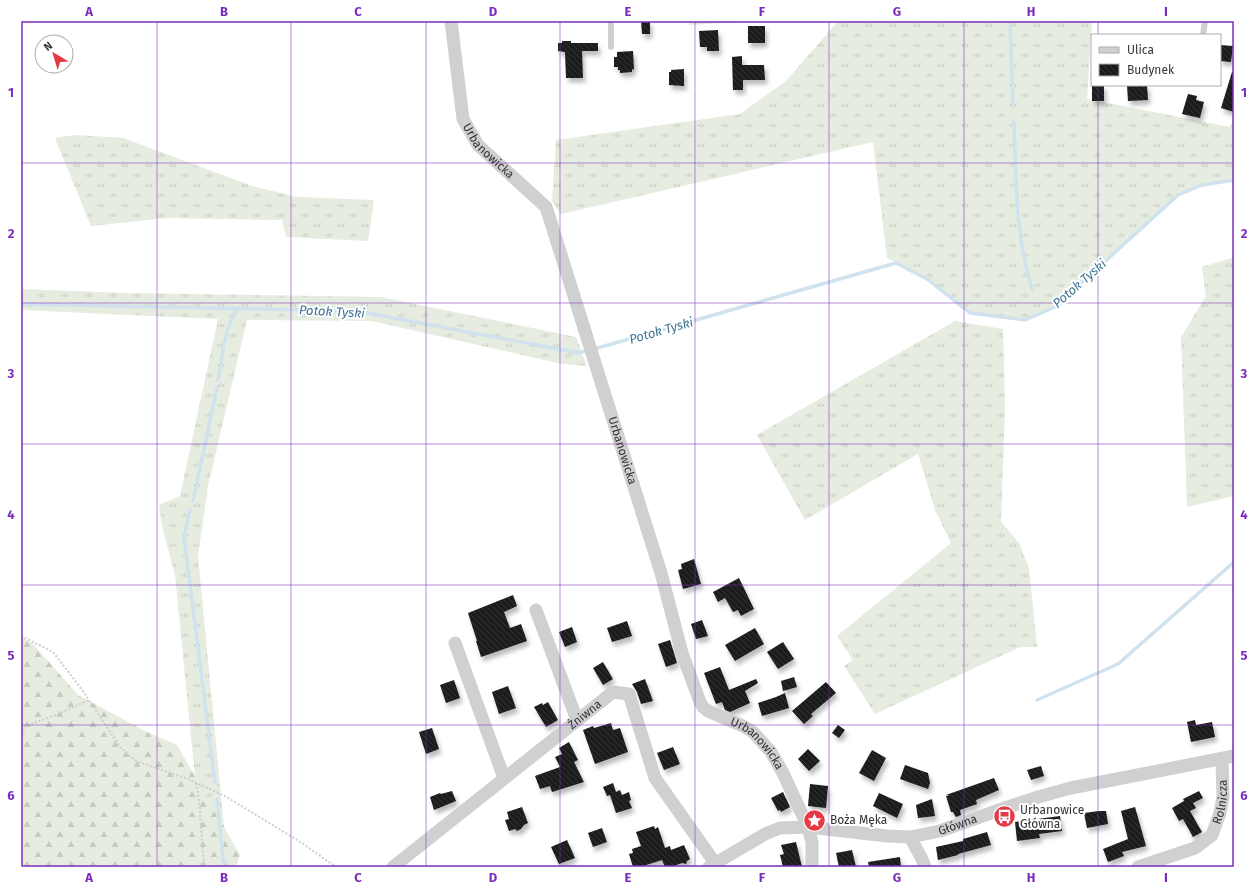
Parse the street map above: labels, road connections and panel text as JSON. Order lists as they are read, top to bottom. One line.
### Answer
{"streets":{"street":["Urbanowicka","Żniwna","Rolnicza","Główna"]},"crossings":[["Urbanowicka","Główna"],["Żniwna","Główna"],["Rolnicza","Główna"]],"water":["Potok Tyski"],"places":{"bus stop":["Urbanowice Główna"],"place":["Boża Męka"]},"legend":["Ulica","Budynek"],"north":"top left","grid":{"columns":["A","B","C","D","E","F","G","H","I"],"rows":["1","2","3","4","5","6"]}}
